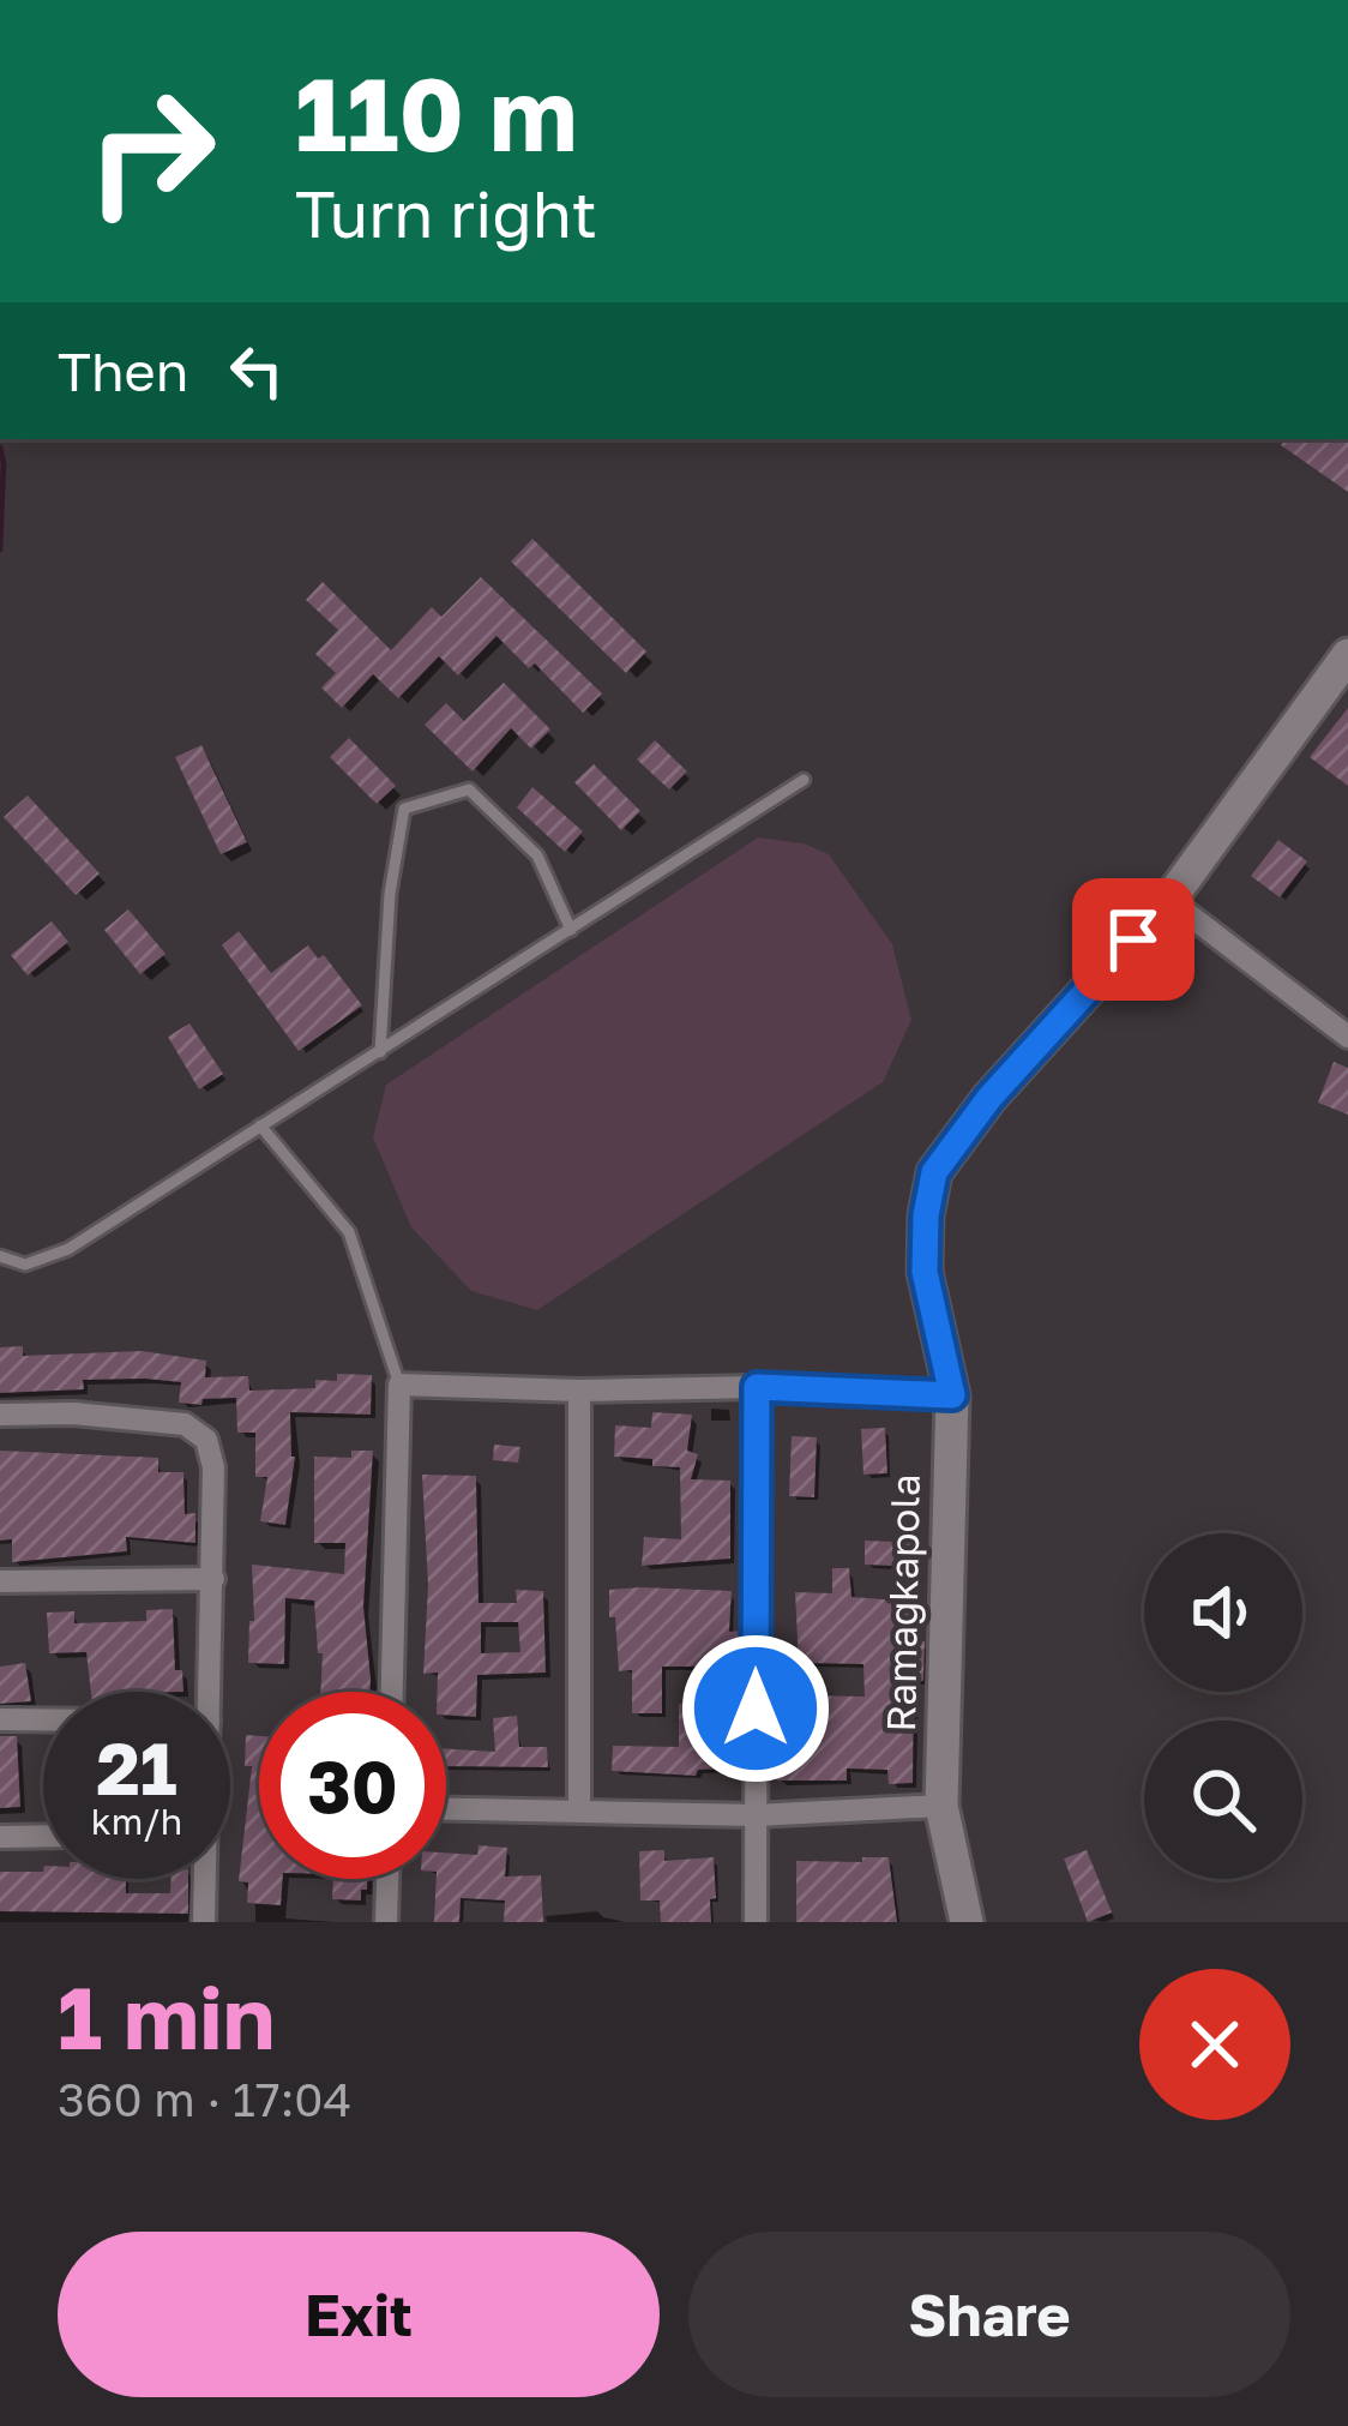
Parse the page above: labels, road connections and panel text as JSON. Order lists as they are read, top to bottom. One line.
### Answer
{"streets":{"street":["Ramagkapola"]},"page":{"turn":["110 m","Turn right"],"then":"Then","speed":"21 km/h","limit":"30","heading":["1 min","360 m · 17:04"],"buttons":["Exit","Share"]}}
